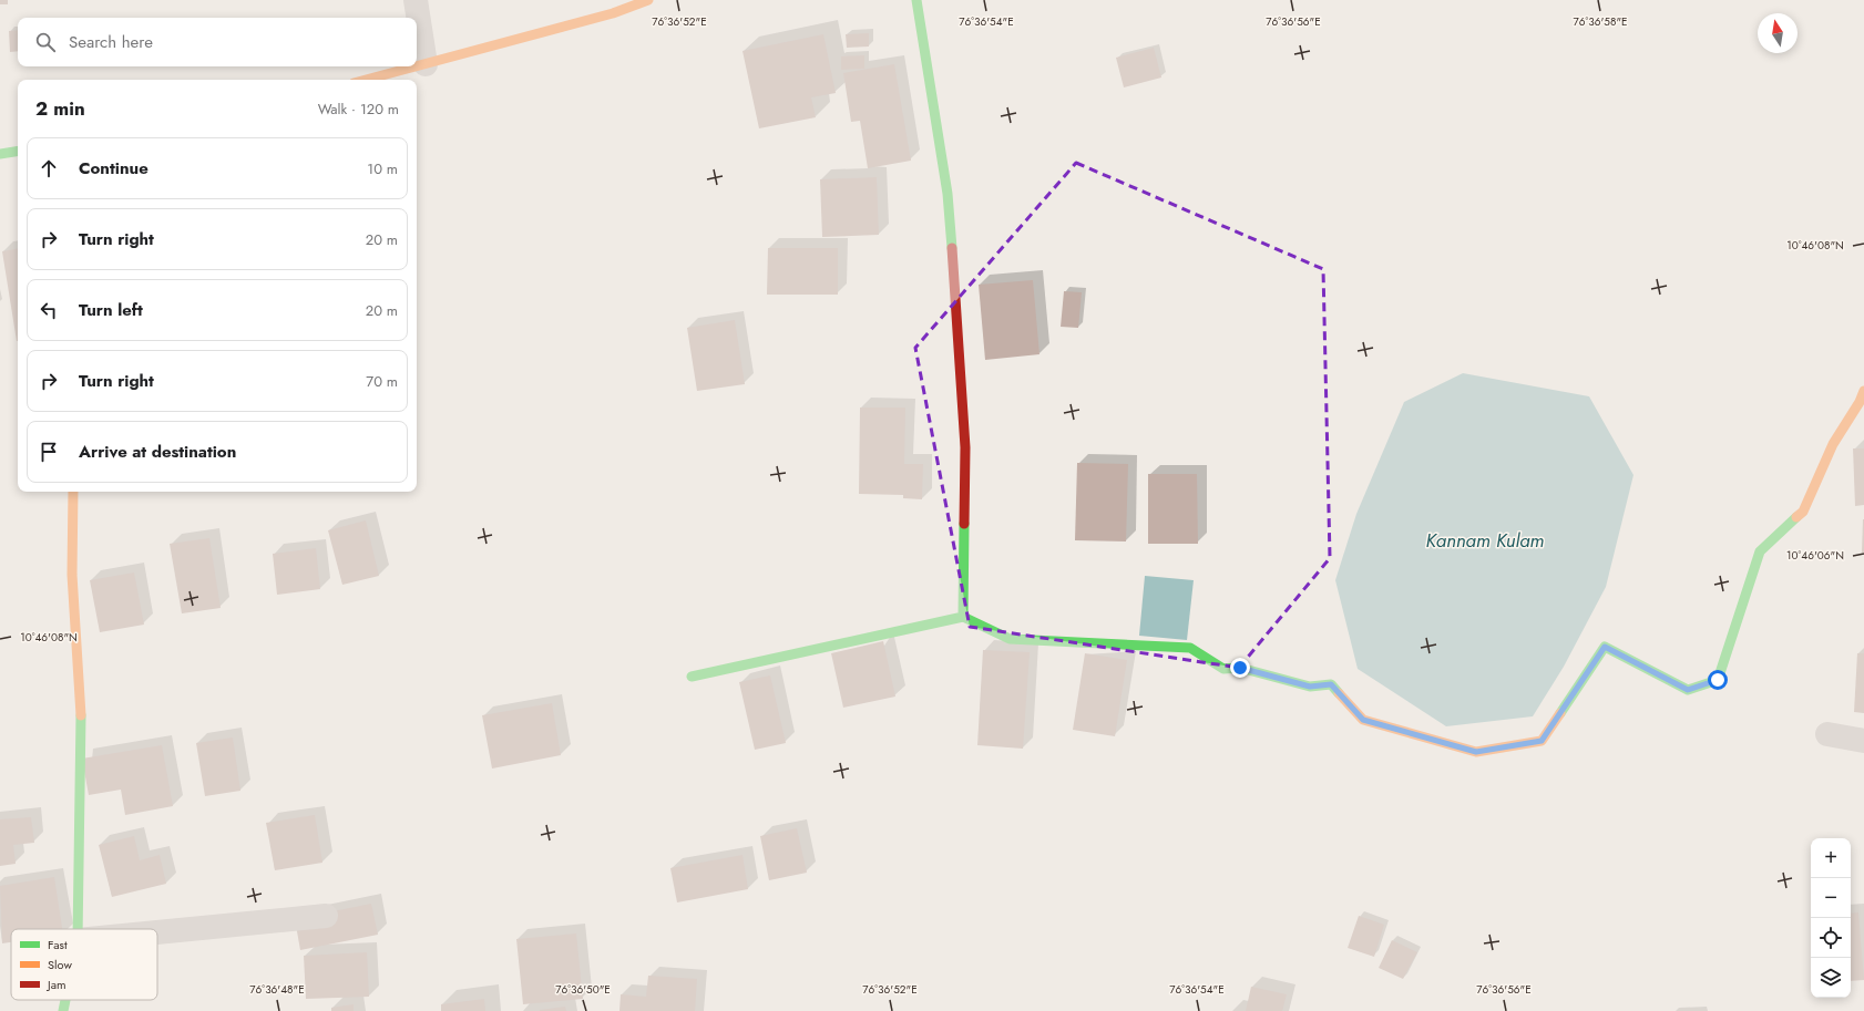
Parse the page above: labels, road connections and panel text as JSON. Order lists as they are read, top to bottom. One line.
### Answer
{"water":["Kannam Kulam"],"legend":["Fast","Slow","Jam"],"north":"top","page":{"search":"Search here","heading":["2 min","Walk · 120 m"],"list":[["Continue","10 m"],["Turn right","20 m"],["Turn left","20 m"],["Turn right","70 m"],"Arrive at destination"],"map_buttons":["+","−"]},"coordinates":["76°36'52\"E","76°36'54\"E","76°36'56\"E","76°36'58\"E","10°46'08\"N","10°46'06\"N","76°36'48\"E","76°36'50\"E"]}
